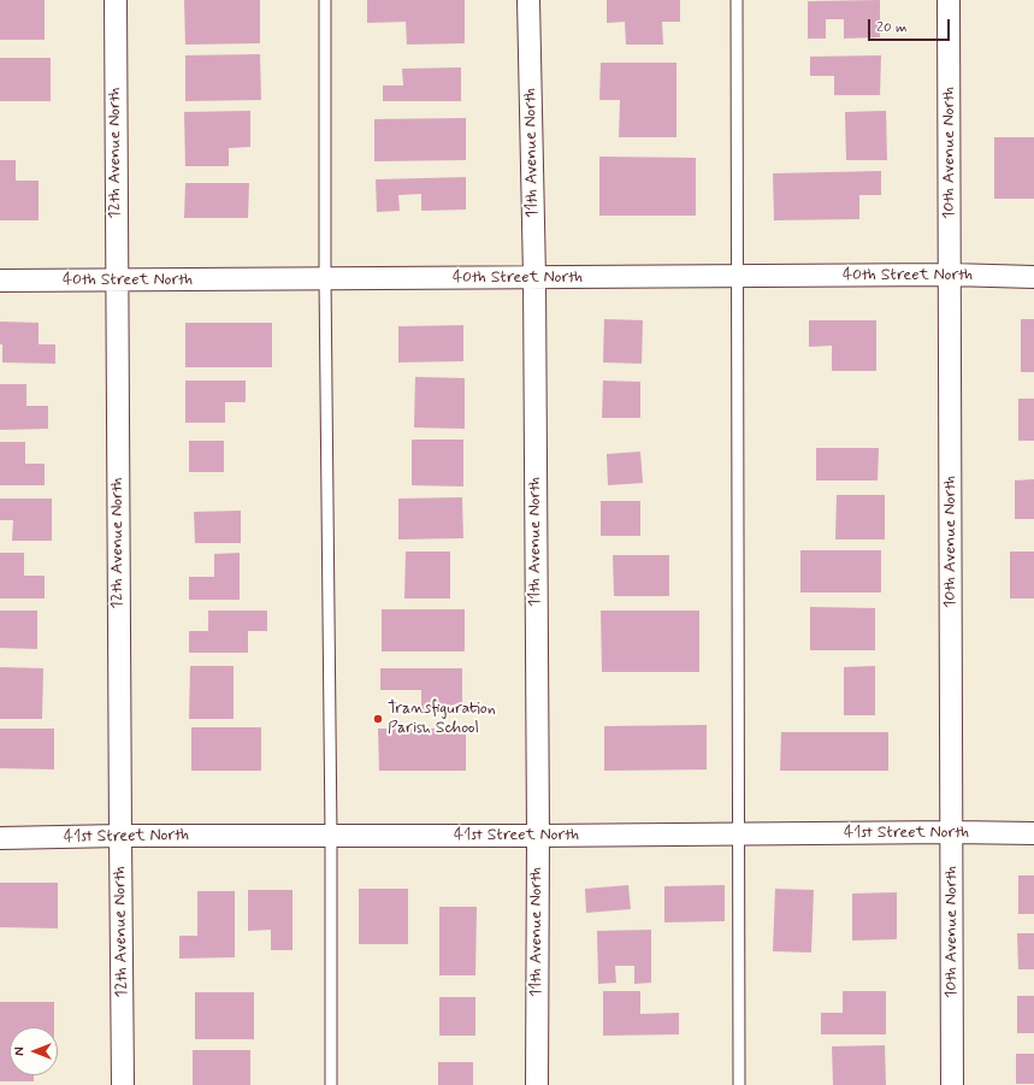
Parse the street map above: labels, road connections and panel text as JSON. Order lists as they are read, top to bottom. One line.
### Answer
{"streets":{"street":["12th Avenue North","11th Avenue North","10th Avenue North","40th Street North","41st Street North"]},"crossings":[["12th Avenue North","40th Street North"],["12th Avenue North","41st Street North"],["11th Avenue North","40th Street North"],["11th Avenue North","41st Street North"],["10th Avenue North","40th Street North"],["10th Avenue North","41st Street North"]],"places":["Transfiguration Parish School"],"scale_bar":"20 m","north":"left"}
